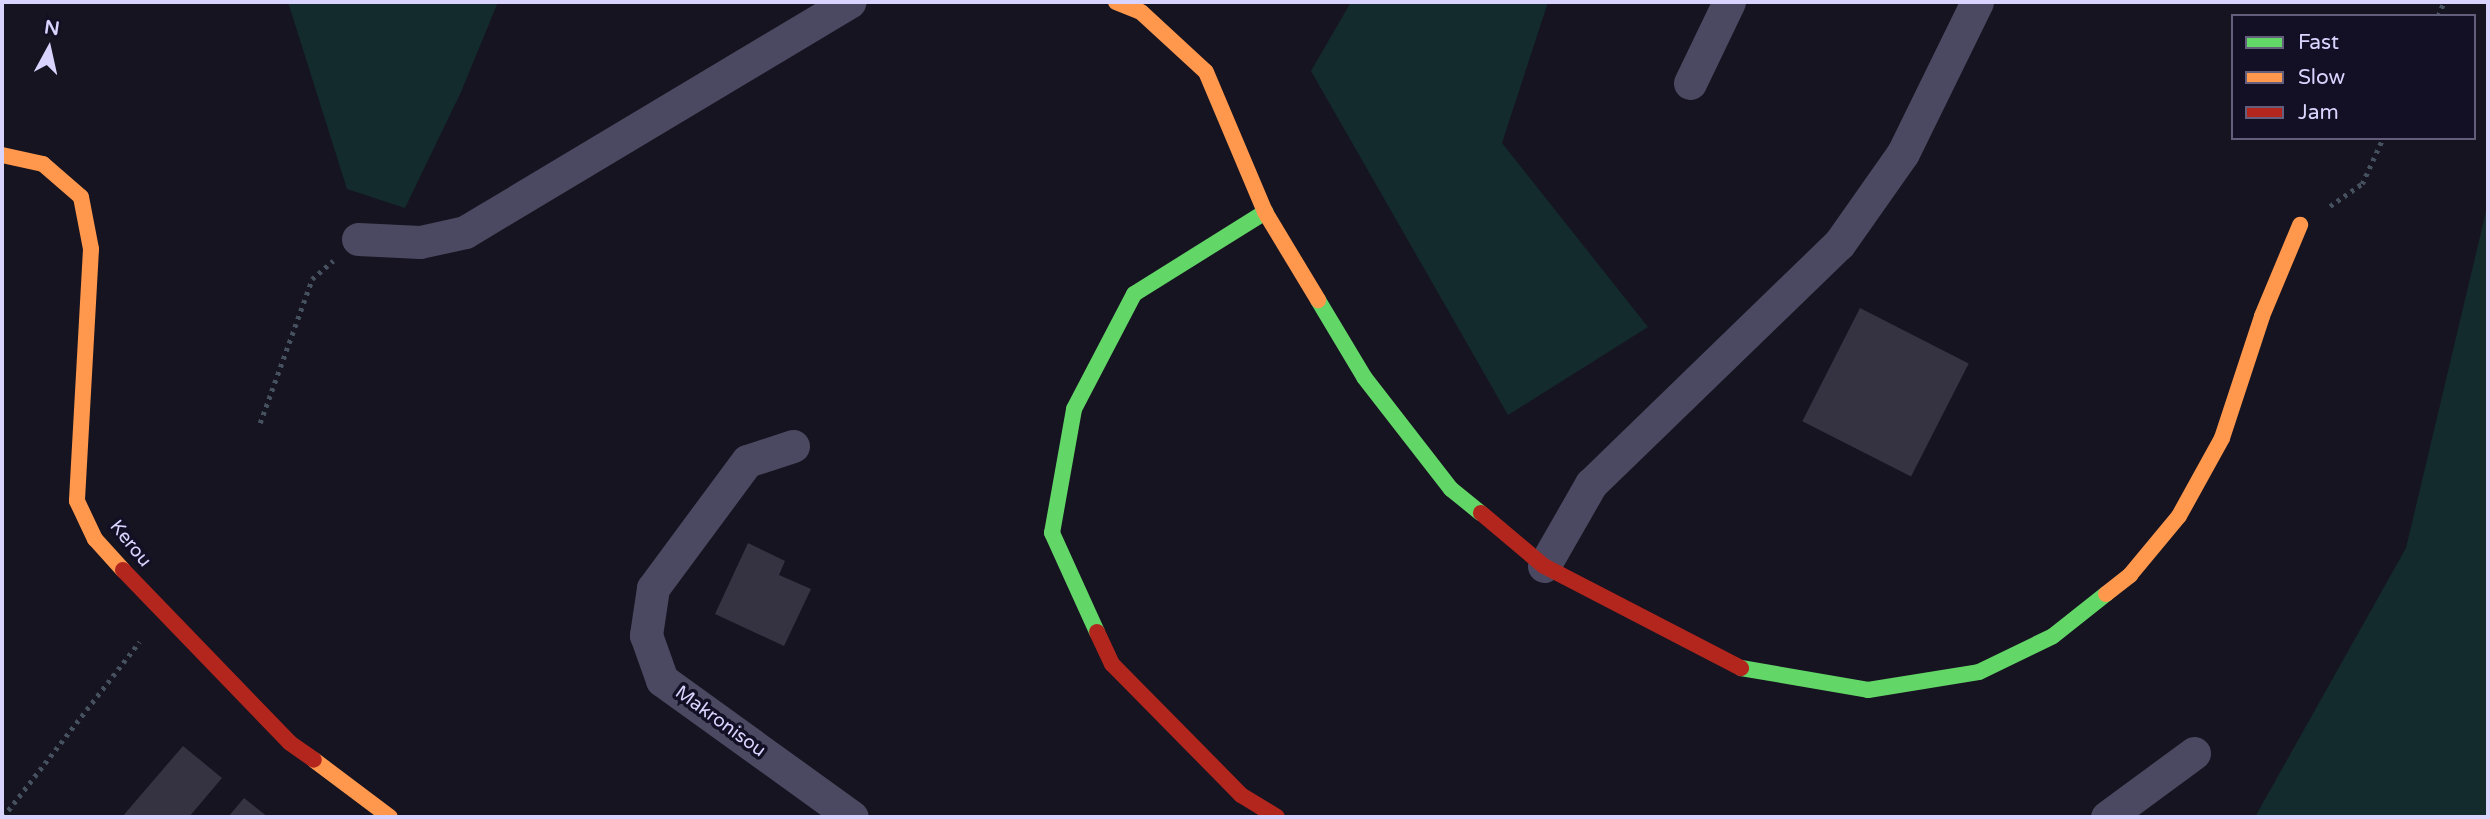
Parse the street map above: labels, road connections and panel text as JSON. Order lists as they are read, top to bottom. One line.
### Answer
{"streets":{"street":["Kerou","Makronisou"]},"legend":["Fast","Slow","Jam"],"north":"top"}
